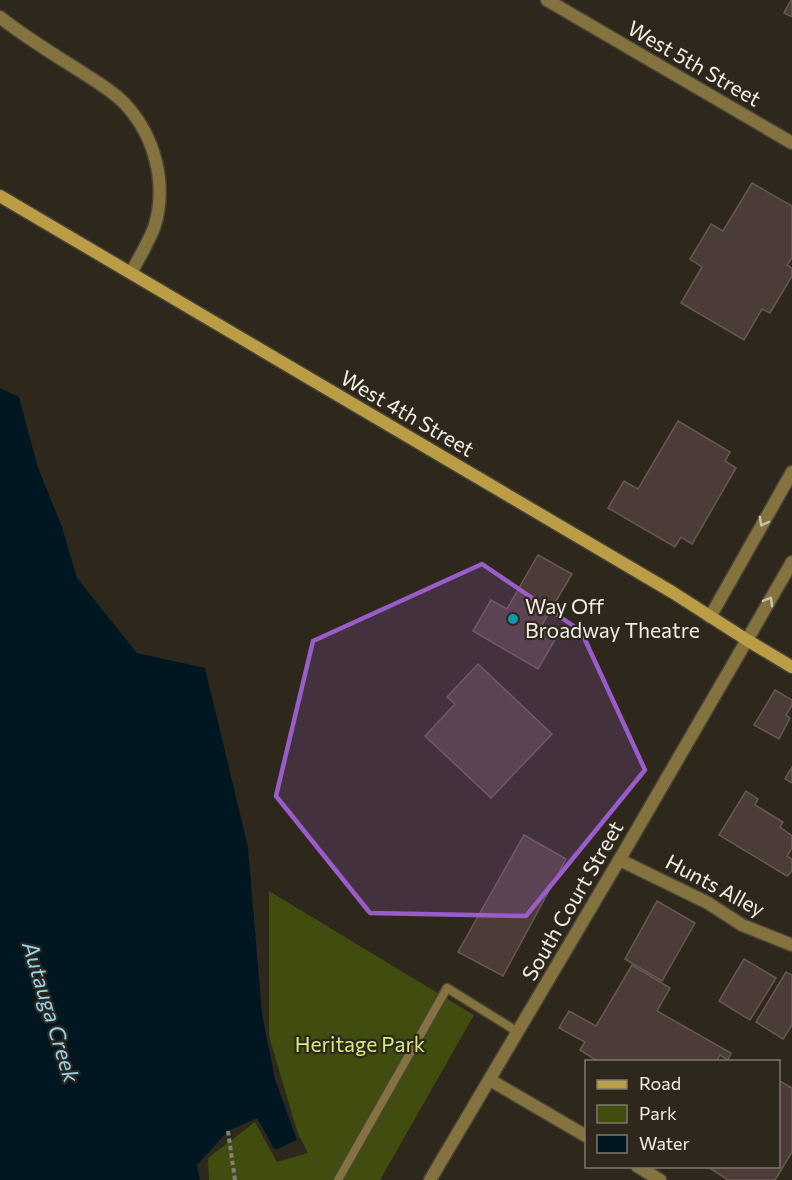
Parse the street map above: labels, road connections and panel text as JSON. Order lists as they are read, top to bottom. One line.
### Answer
{"streets":{"main road":["West 4th Street"],"street":["West 5th Street","Hunts Alley","South Court Street"]},"crossings":[["West 4th Street","South Court Street"],["Hunts Alley","South Court Street"]],"water":["Autauga Creek"],"parks":["Heritage Park"],"places":["Way Off Broadway Theatre"],"legend":["Road","Park","Water"]}
